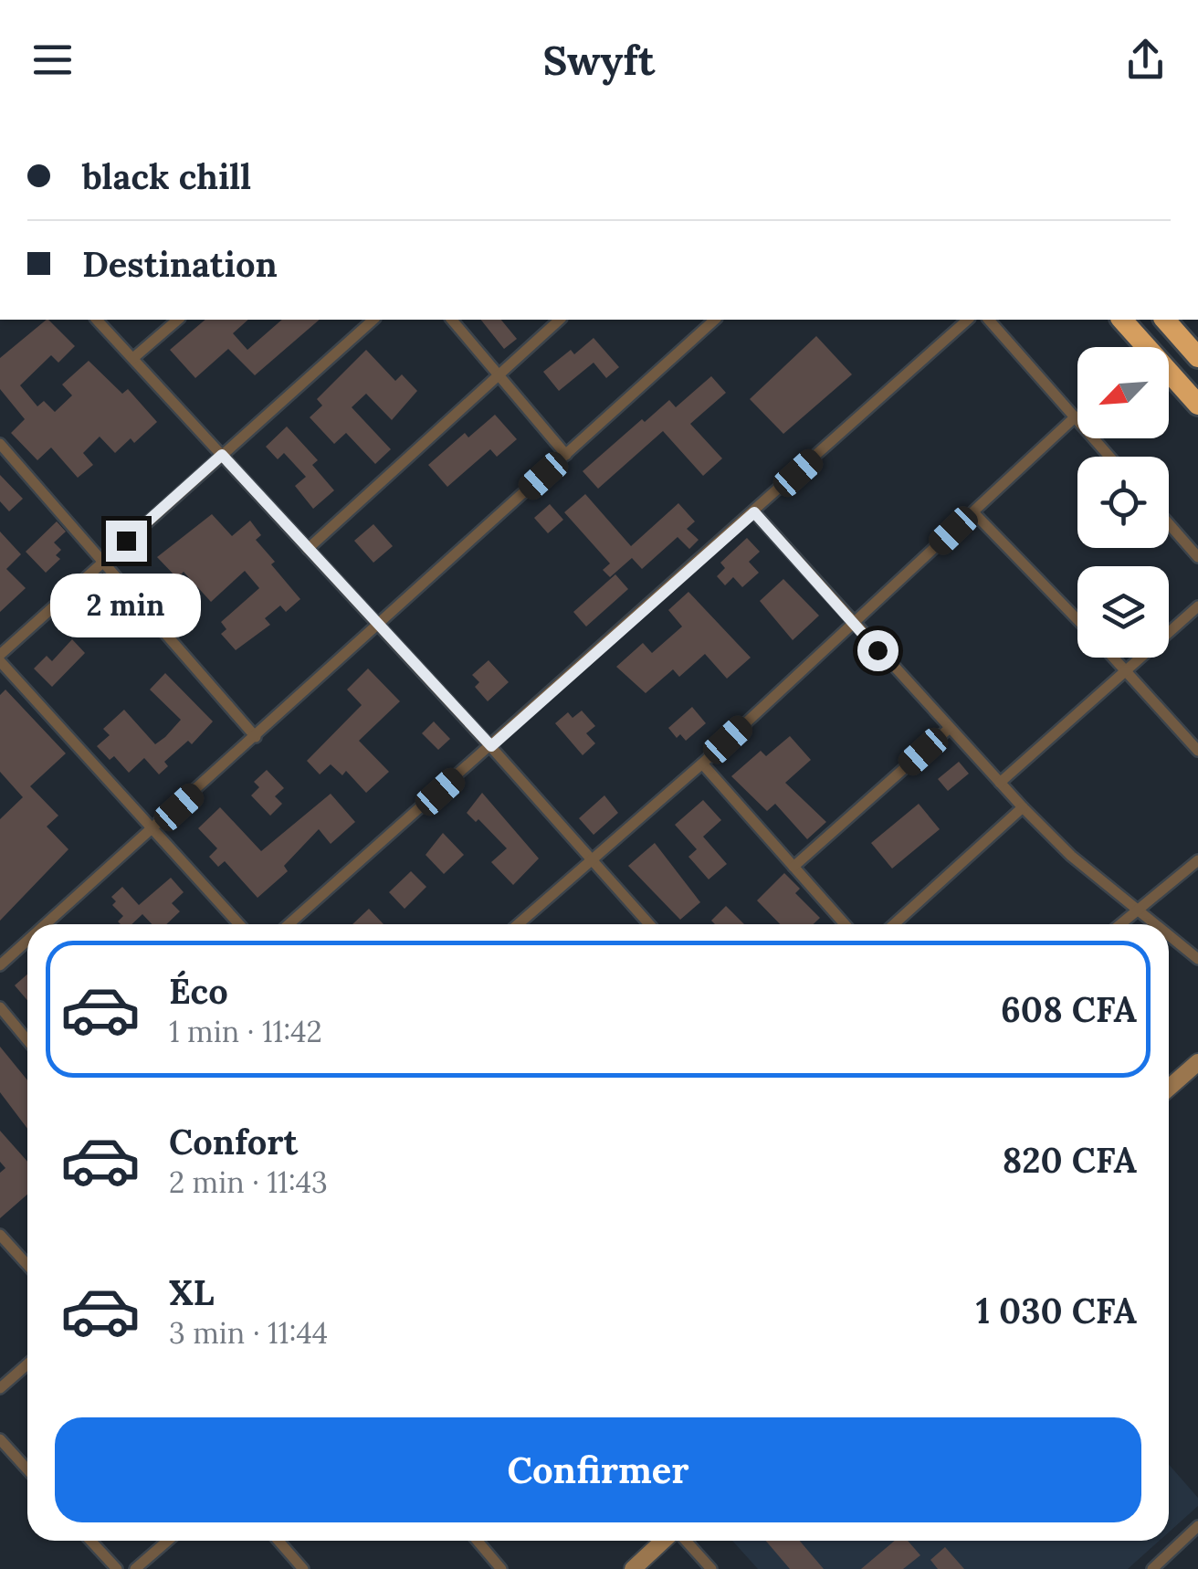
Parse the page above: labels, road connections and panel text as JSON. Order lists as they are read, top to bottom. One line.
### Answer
{"north":"bottom left","page":{"header":"Swyft","banner":["black chill","Destination"],"bubble":"2 min","list":[{"name":"Éco","note":"1 min · 11:42","value":"608 CFA"},{"name":"Confort","note":"2 min · 11:43","value":"820 CFA"},{"name":"XL","note":"3 min · 11:44","value":"1 030 CFA"}],"buttons":"Confirmer"}}
